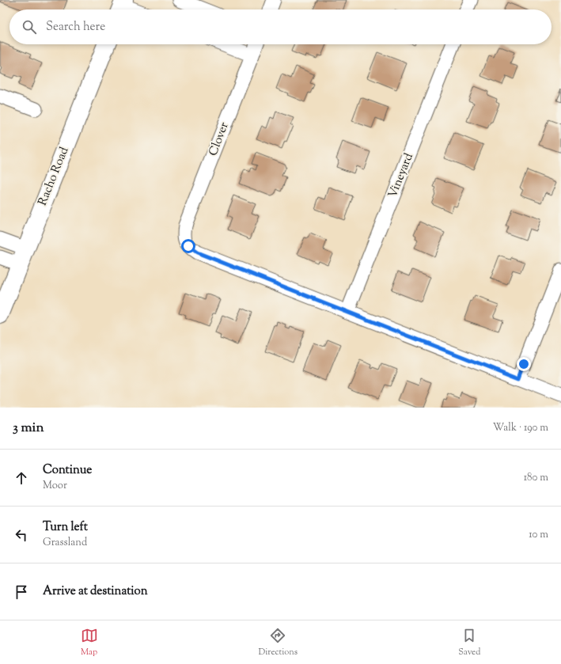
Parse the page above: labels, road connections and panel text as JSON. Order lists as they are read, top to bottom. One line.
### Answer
{"streets":{"street":["Clover","Vineyard","Racho Road"]},"crossings":[["Clover","Vineyard"]],"page":{"search":"Search here","heading":["3 min","Walk · 190 m"],"list":[["Continue","Moor","180 m"],["Turn left","Grassland","10 m"],"Arrive at destination"],"nav":["Map","Directions","Saved"]}}
